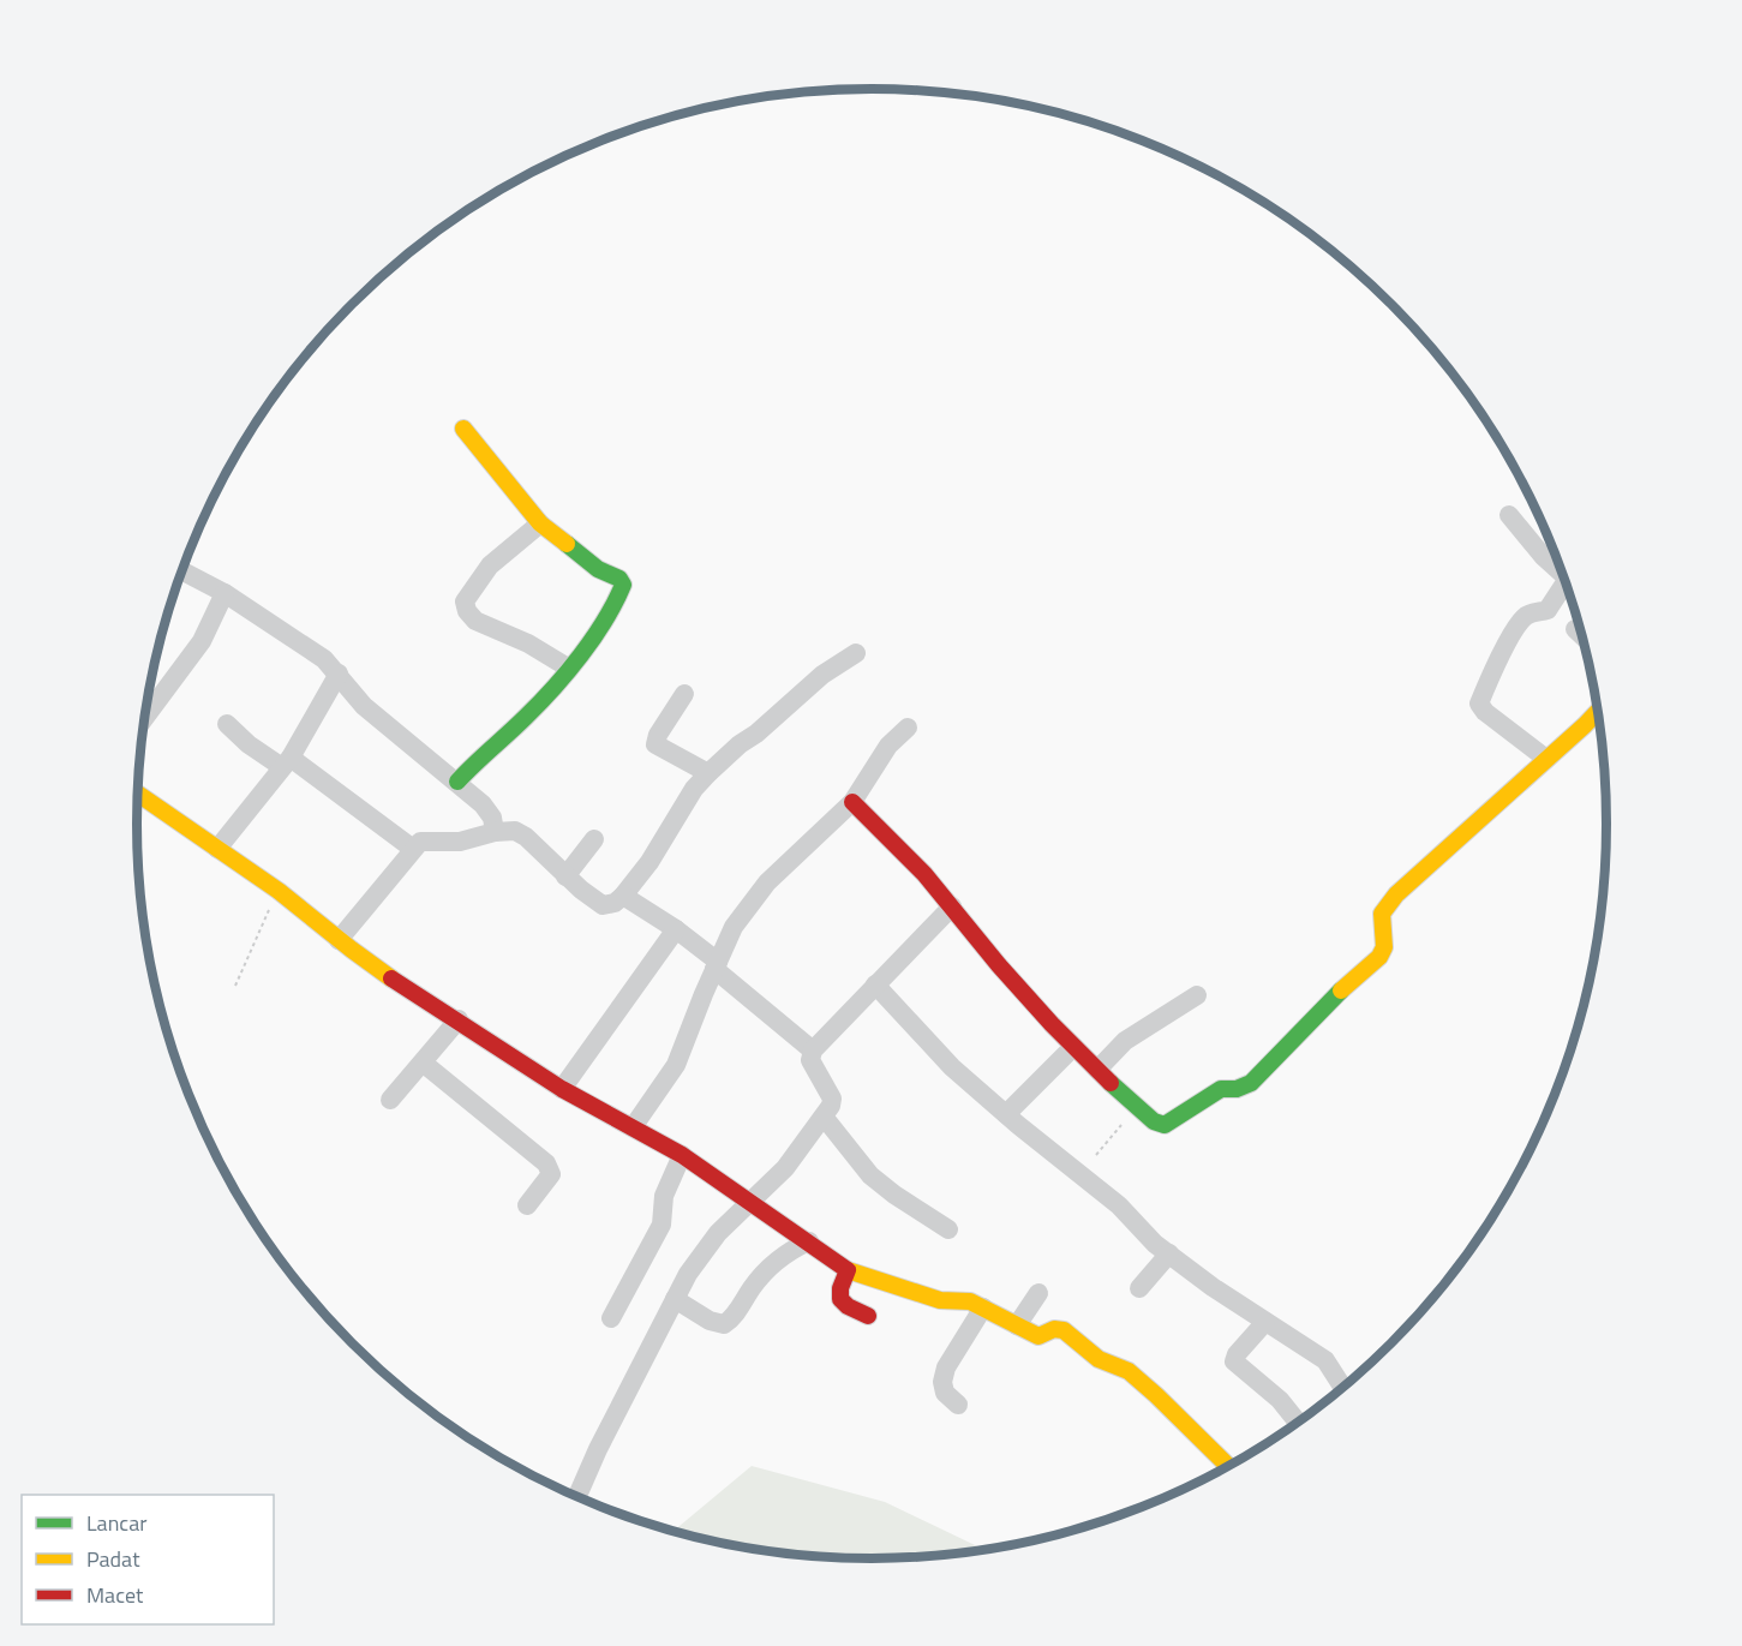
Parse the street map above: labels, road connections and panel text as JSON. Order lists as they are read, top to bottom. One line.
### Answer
{"legend":["Lancar","Padat","Macet"]}
